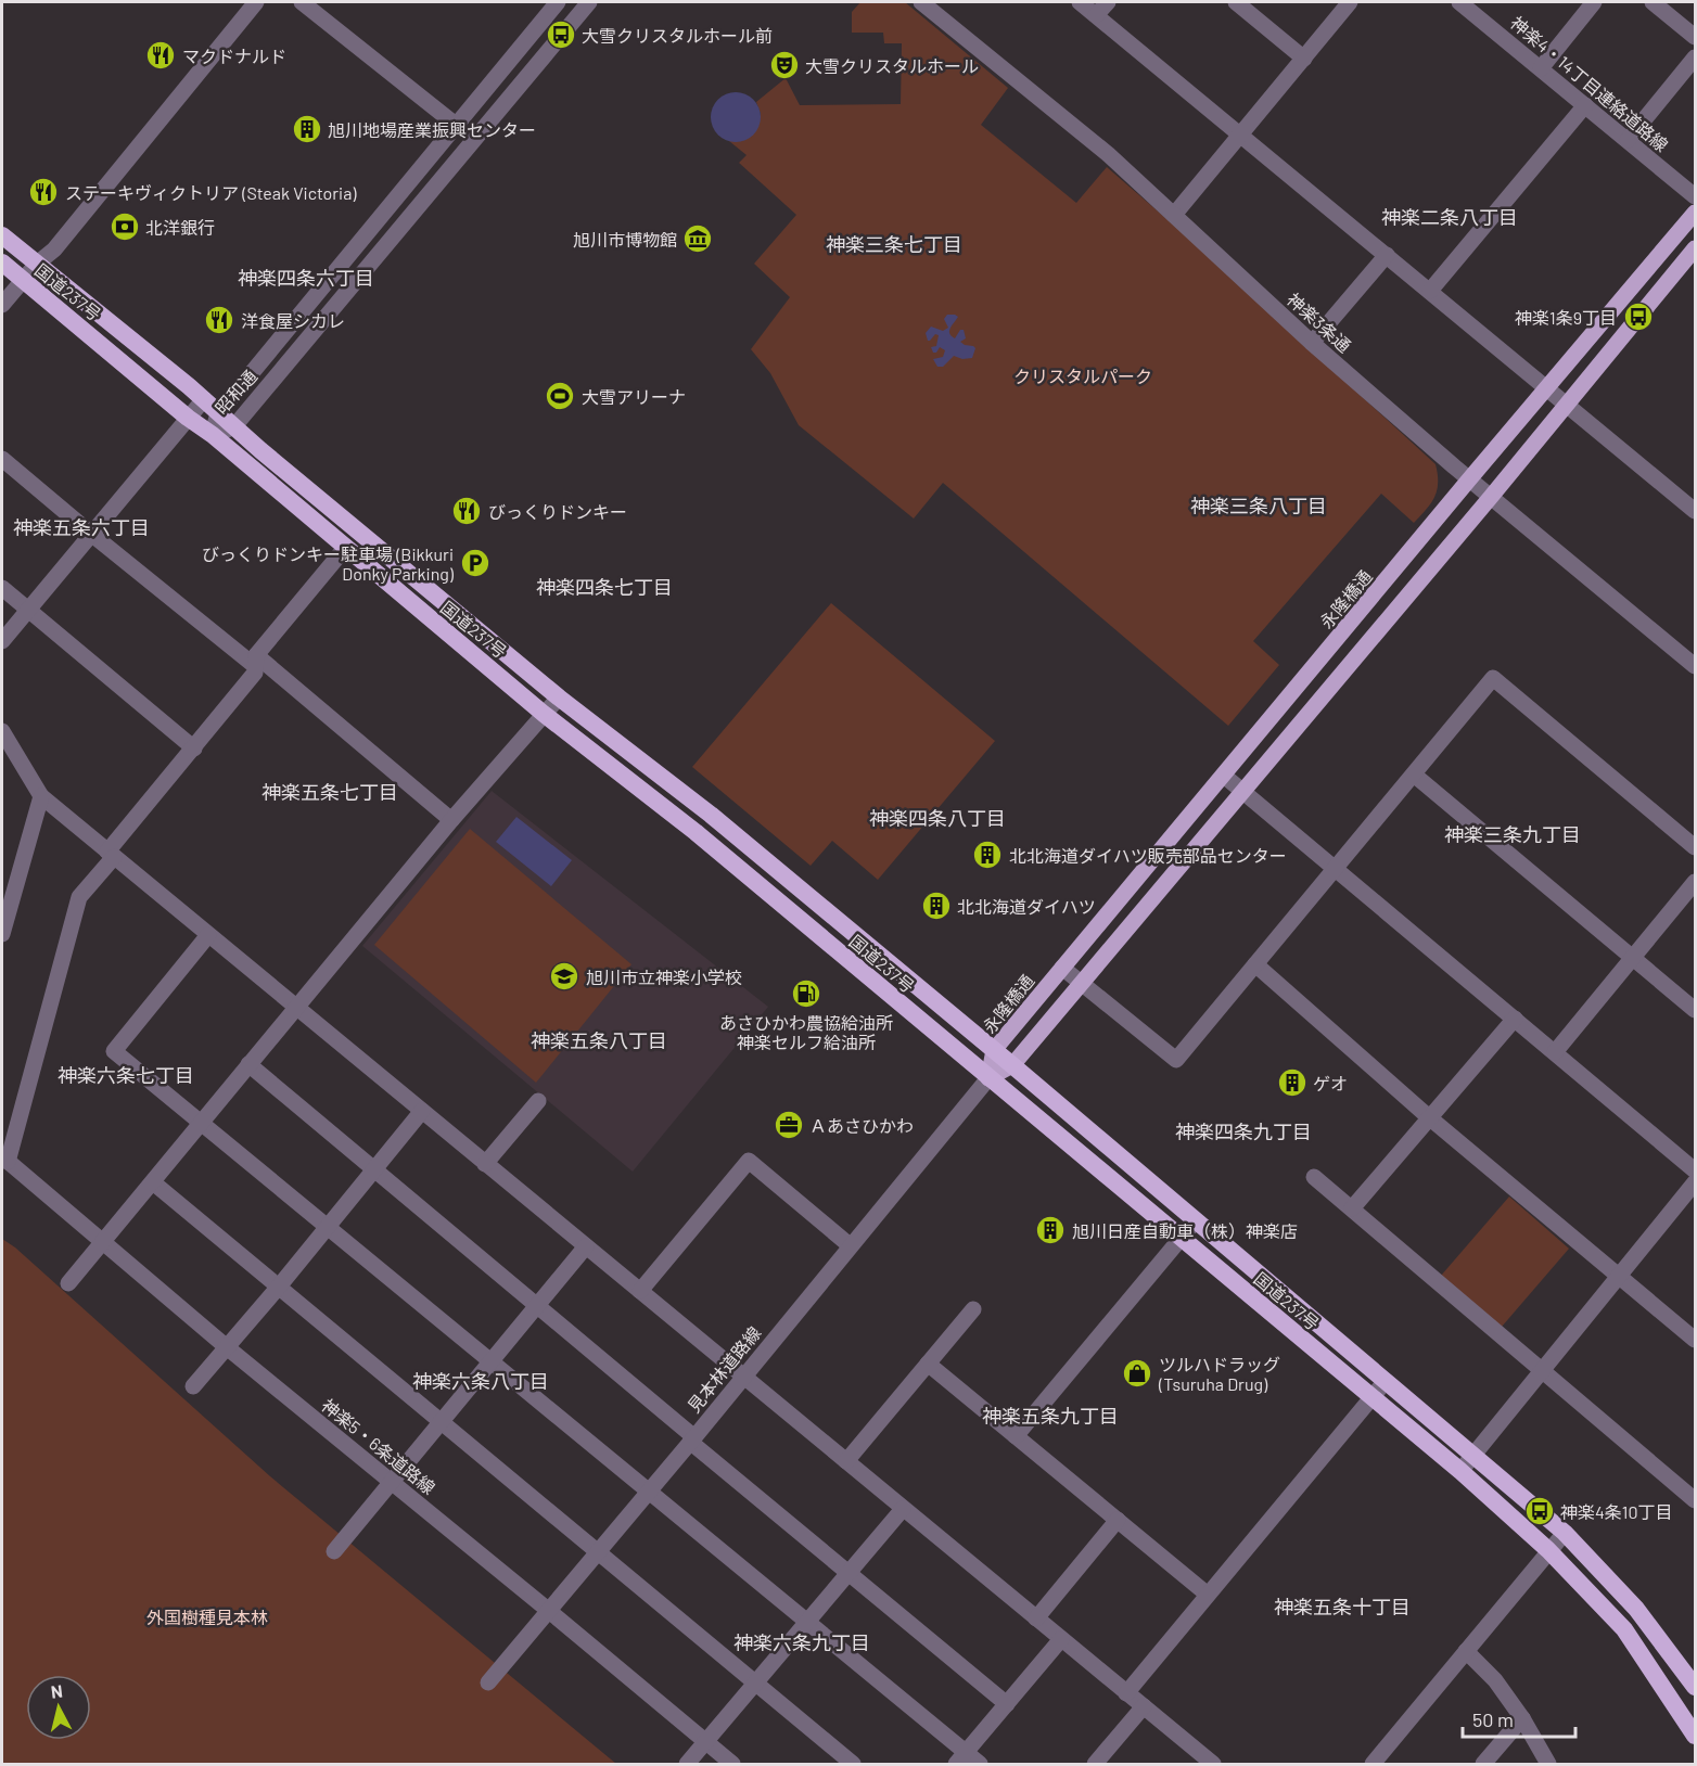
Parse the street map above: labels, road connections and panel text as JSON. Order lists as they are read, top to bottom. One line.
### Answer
{"streets":{"highway":["国道237号"],"main road":["永隆橋通"],"street":["神楽4・14丁目連絡道路線","神楽3条通","昭和通","見本林道路線","神楽5・6条道路線"]},"crossings":[["国道237号","昭和通"],["国道237号","永隆橋通"],["国道237号","見本林道路線"],["神楽3条通","永隆橋通"],["永隆橋通","見本林道路線"],["見本林道路線","神楽5・6条道路線"]],"districts":["神楽二条八丁目","神楽三条七丁目","神楽四条六丁目","神楽三条八丁目","神楽五条六丁目","神楽四条七丁目","神楽五条七丁目","神楽四条八丁目","神楽三条九丁目","神楽五条八丁目","神楽六条七丁目","神楽四条九丁目","神楽六条八丁目","神楽五条九丁目","神楽五条十丁目","神楽六条九丁目"],"parks":["クリスタルパーク","外国樹種見本林"],"places":{"bus stop":["大雪クリスタルホール前","神楽1条9丁目","神楽4条10丁目"],"restaurant":["マクドナルド","ステーキヴィクトリア (Steak Victoria)","洋食屋シカレ","びっくりドンキー"],"theatre":["大雪クリスタルホール"],"building":["旭川地場産業振興センター","北北海道ダイハツ販売部品センター","北北海道ダイハツ","ゲオ","旭川日産自動車（株）神楽店"],"bank":["北洋銀行"],"museum":["旭川市博物館"],"sports":["大雪アリーナ"],"parking":["びっくりドンキー駐車場 (Bikkuri Donky Parking)"],"school or university":["旭川市立神楽小学校"],"fuel station":["あさひかわ農協給油所 神楽セルフ給油所"],"office":["Ａあさひかわ"],"shop":["ツルハドラッグ (Tsuruha Drug)"]},"scale_bar":"50 m","north":"top"}
